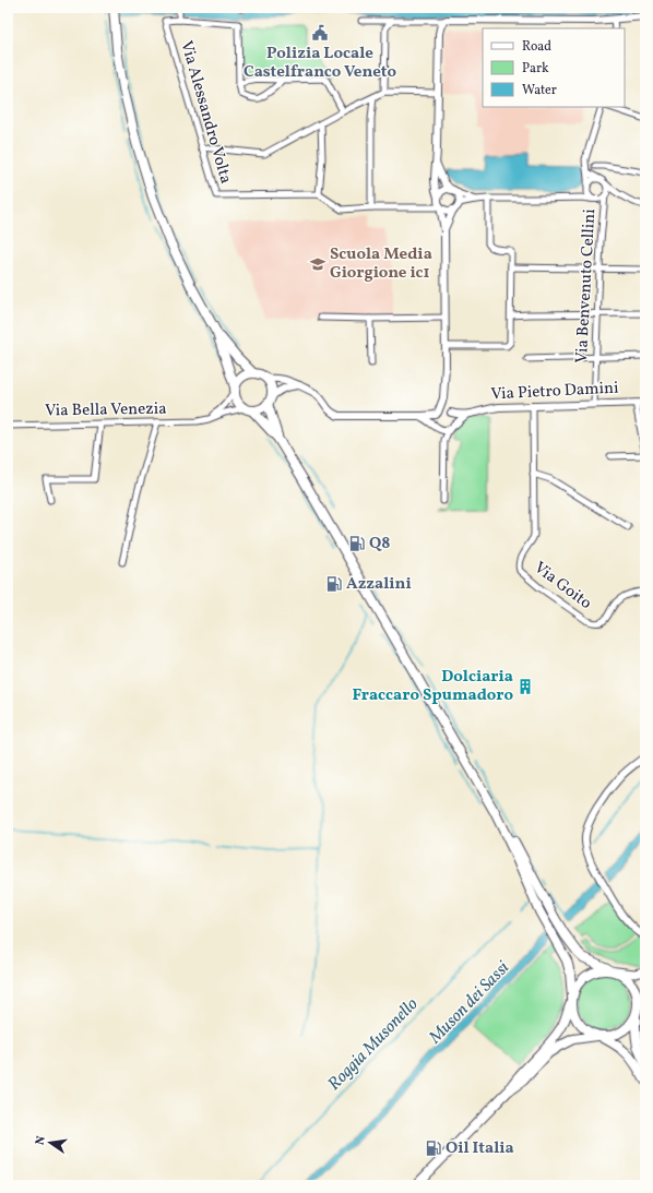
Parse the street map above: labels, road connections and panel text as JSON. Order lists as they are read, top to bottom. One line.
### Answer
{"streets":{"street":["Via Alessandro Volta","Via Benvenuto Cellini","Via Pietro Damini","Via Bella Venezia","Via Goito"]},"crossings":[["Via Benvenuto Cellini","Via Pietro Damini"],["Via Pietro Damini","Via Goito"]],"water":["Muson dei Sassi","Roggia Musonello"],"places":{"public building":["Polizia Locale Castelfranco Veneto"],"school or university":["Scuola Media Giorgione ic1"],"fuel station":["Q8","Azzalini","Oil Italia"],"building":["Dolciaria Fraccaro Spumadoro"]},"legend":["Road","Park","Water"],"north":"left"}
